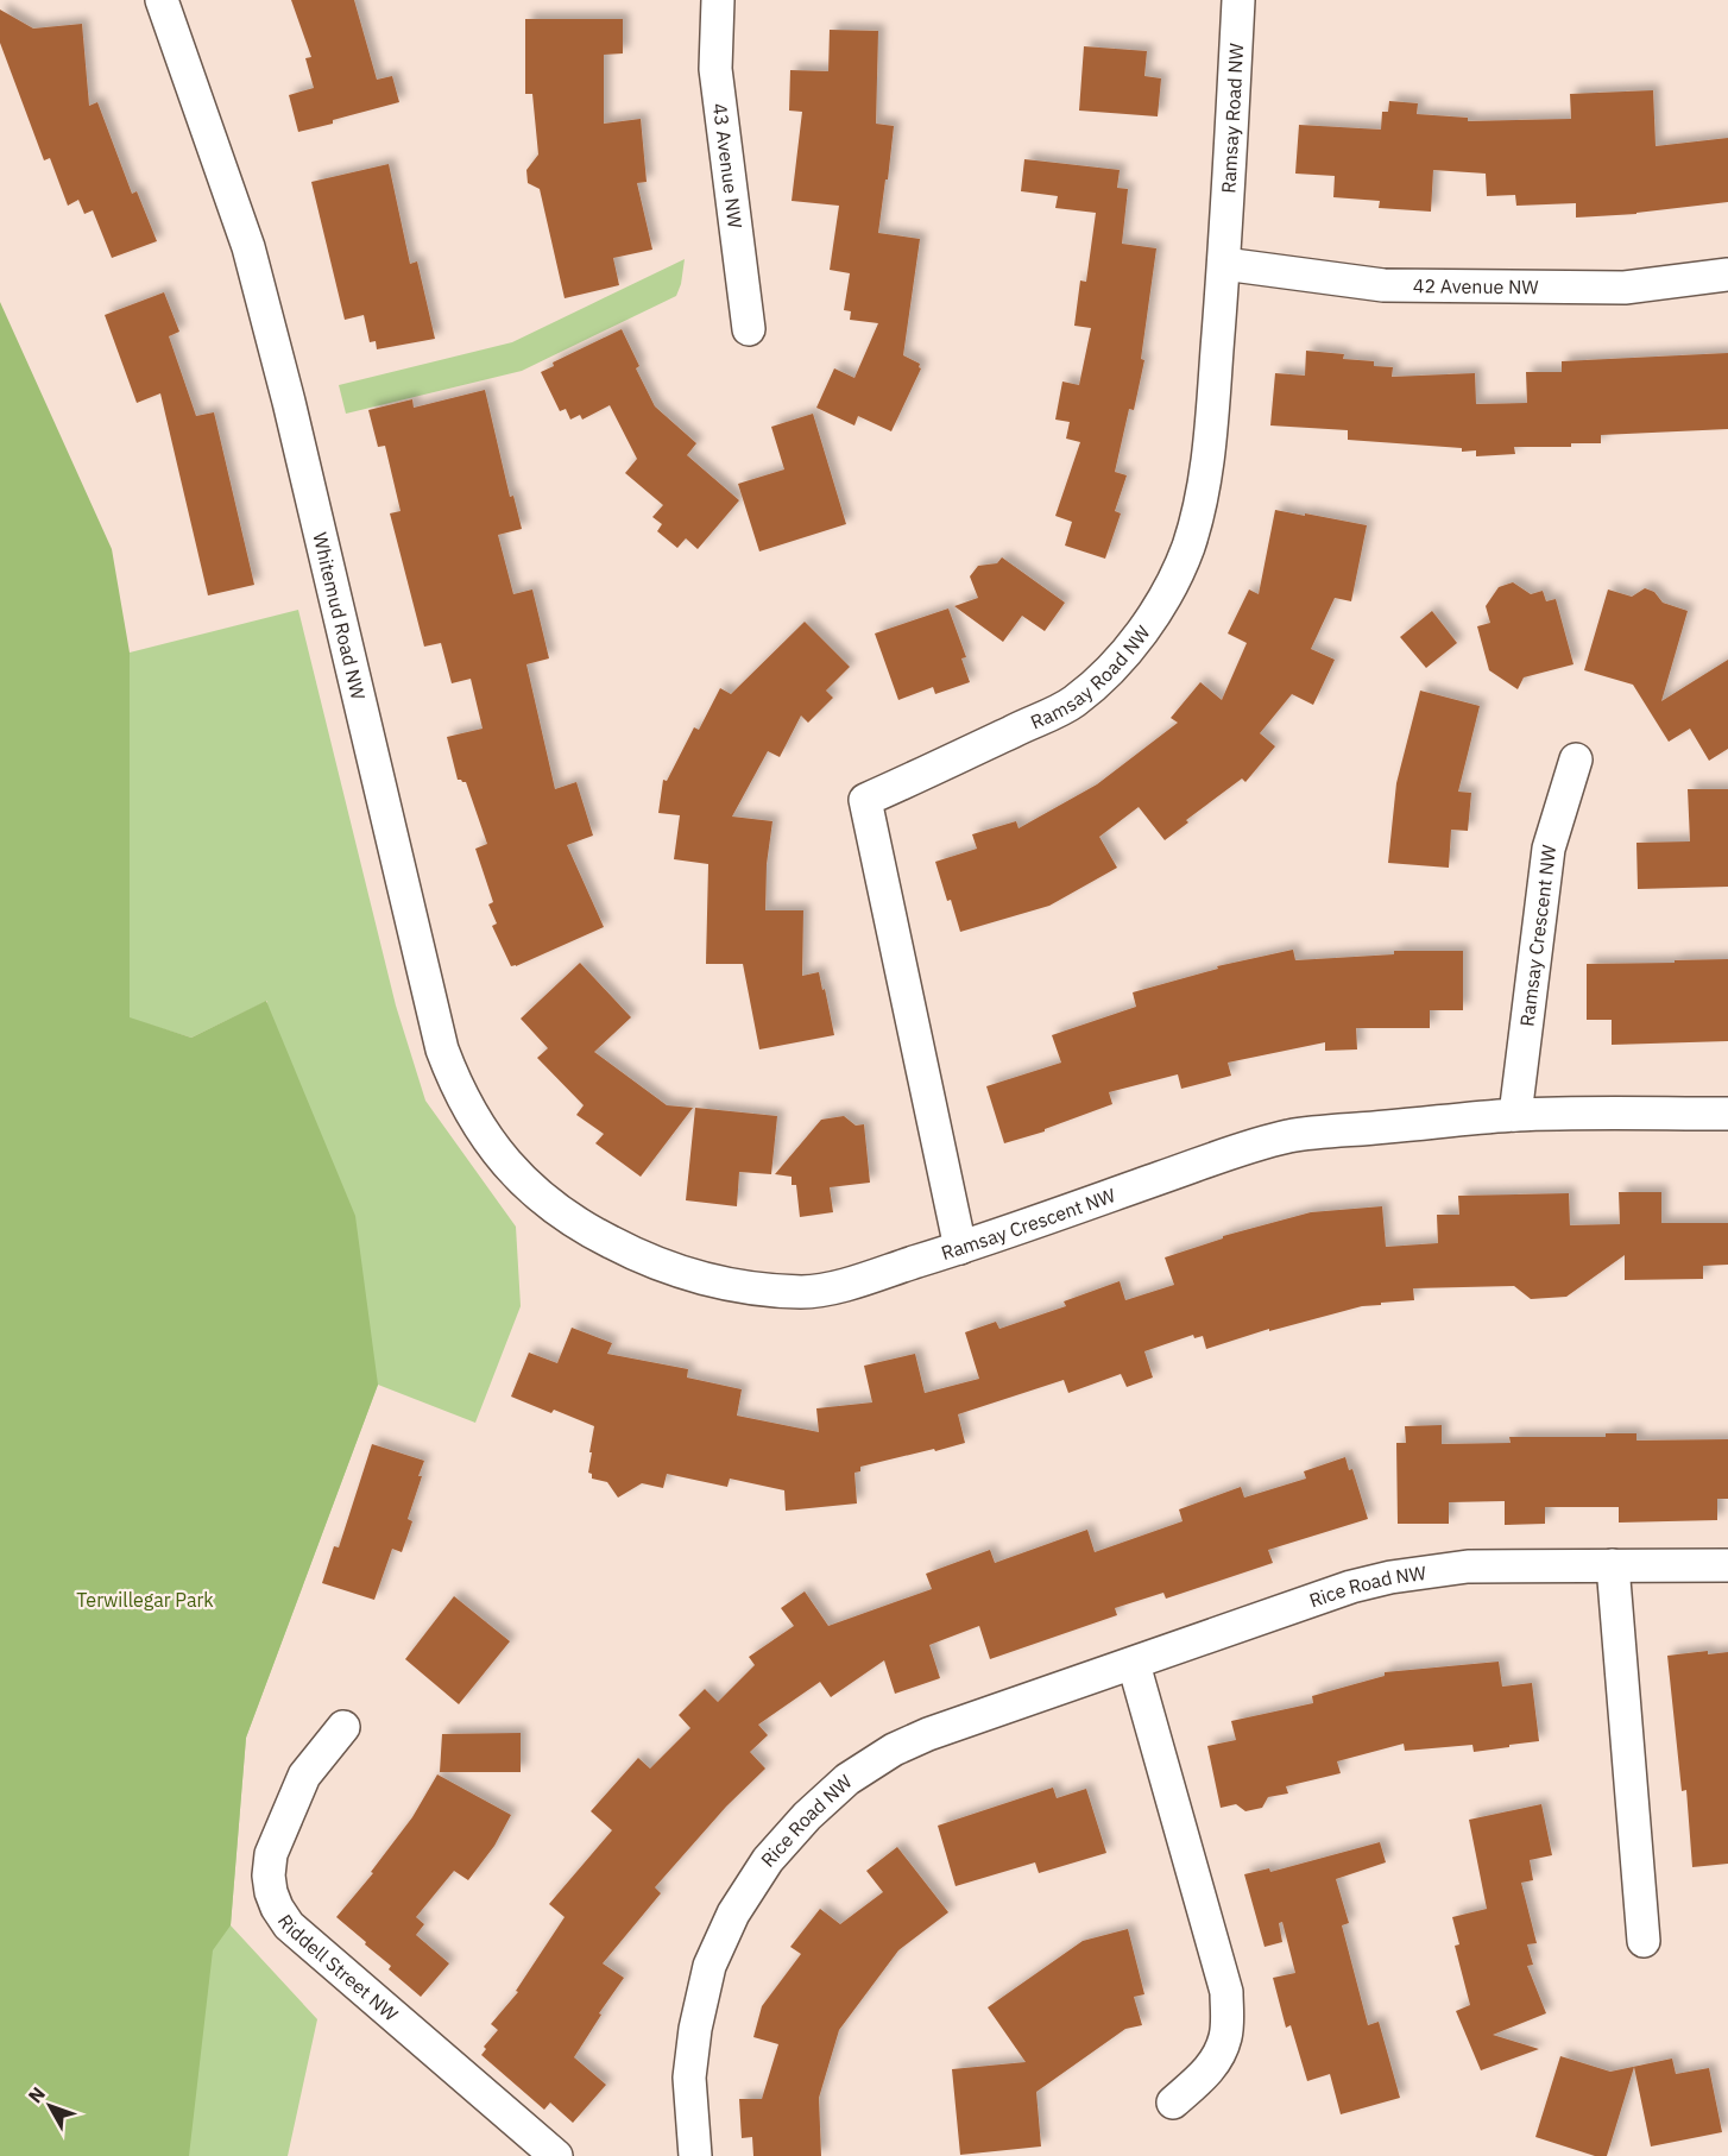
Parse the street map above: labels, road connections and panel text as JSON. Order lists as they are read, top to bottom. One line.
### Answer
{"streets":{"street":["Ramsay Road NW","43 Avenue NW","42 Avenue NW","Whitemud Road NW","Ramsay Crescent NW","Rice Road NW","Riddell Street NW"]},"crossings":[["Ramsay Road NW","42 Avenue NW"],["Ramsay Road NW","Ramsay Crescent NW"],["Whitemud Road NW","Ramsay Crescent NW"]],"parks":["Terwillegar Park"],"north":"top left"}
